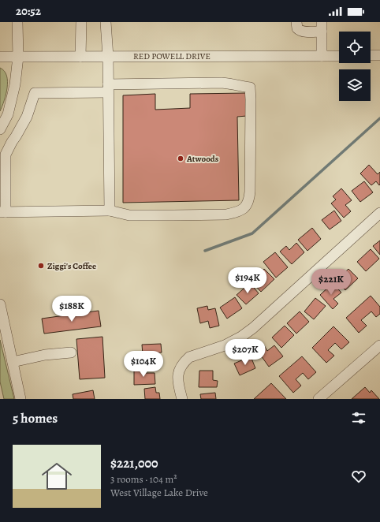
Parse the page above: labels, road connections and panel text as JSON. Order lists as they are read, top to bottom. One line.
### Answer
{"streets":{"street":["RED POWELL DRIVE"]},"places":["Atwoods","Ziggi's Coffee"],"page":{"status":"20:52","price":["$194K","$221K","$188K","$207K","$104K"],"heading":"5 homes","list":[{"name":"$221,000","note":"3 rooms · 104 m² · West Village Lake Drive"}]}}
